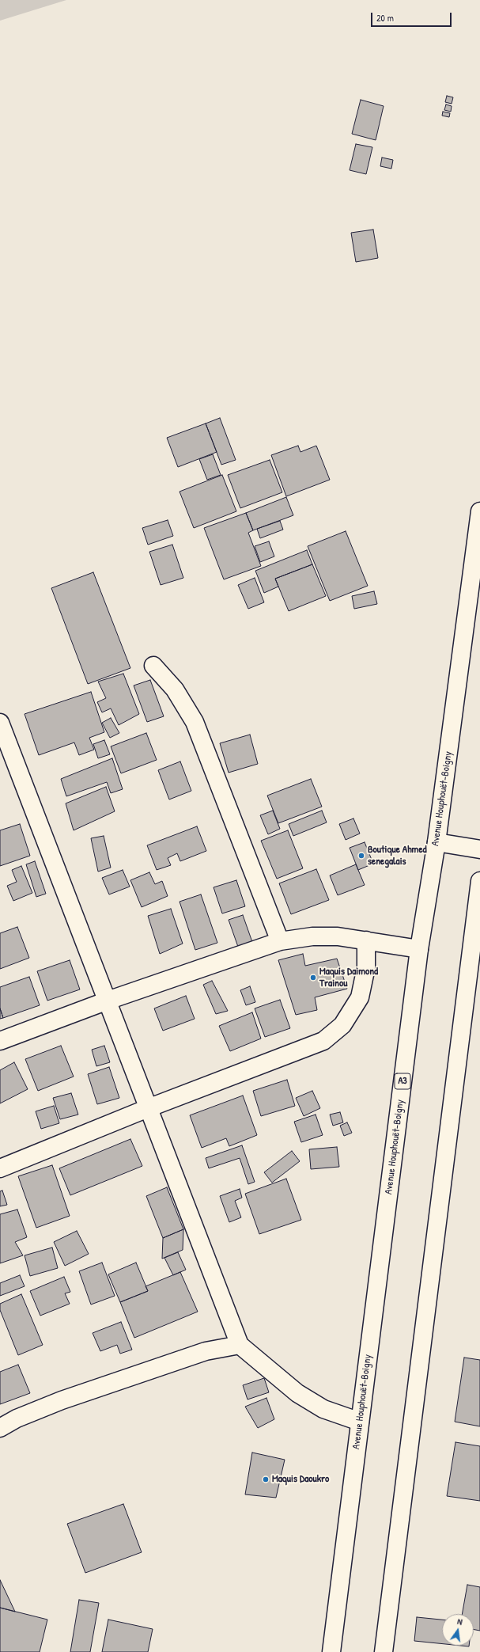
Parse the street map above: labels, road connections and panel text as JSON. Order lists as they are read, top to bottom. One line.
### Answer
{"streets":{"main road":["Avenue Houphouët-Boigny","A3"]},"places":["Boutique Ahmed senegalais","Maquis Daimond Trainou","Maquis Daoukro"],"scale_bar":"20 m","north":"top"}
